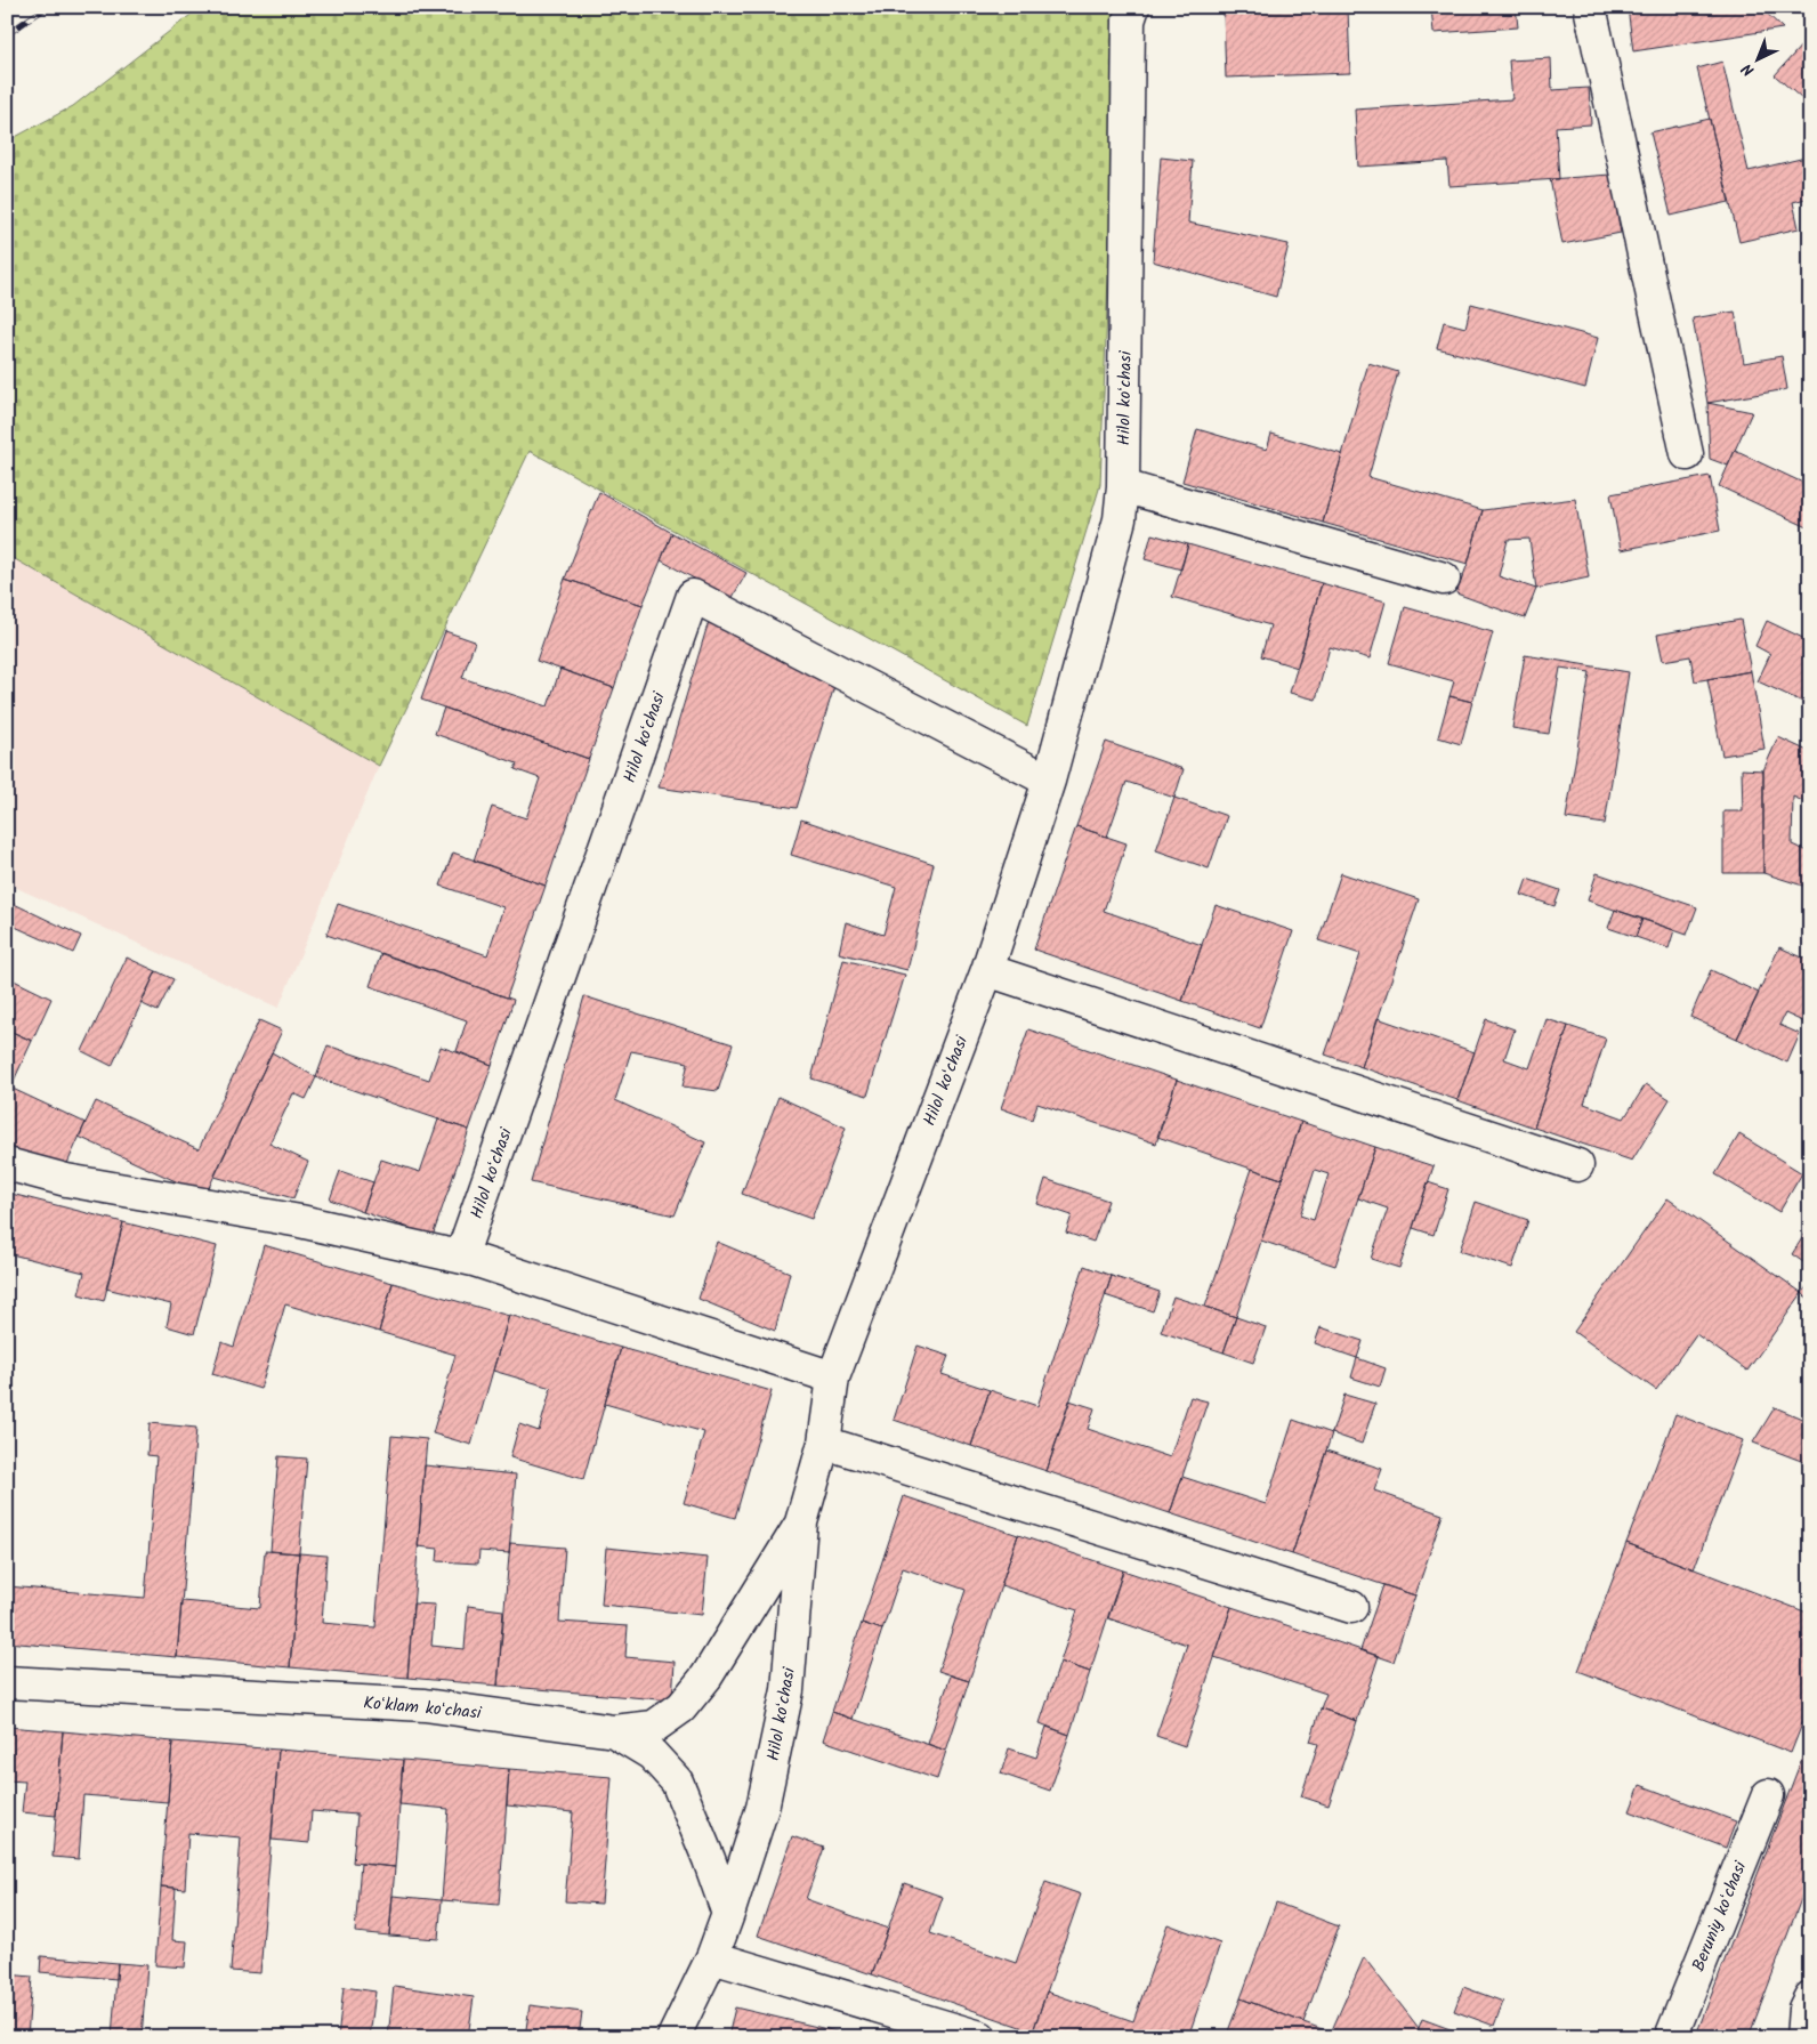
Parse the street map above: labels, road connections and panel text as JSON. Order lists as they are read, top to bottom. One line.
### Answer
{"streets":{"street":["Hilol koʻchasi","Koʻklam koʻchasi","Beruniy koʻchasi"]},"crossings":[["Hilol koʻchasi","Koʻklam koʻchasi"]],"north":"bottom left"}
